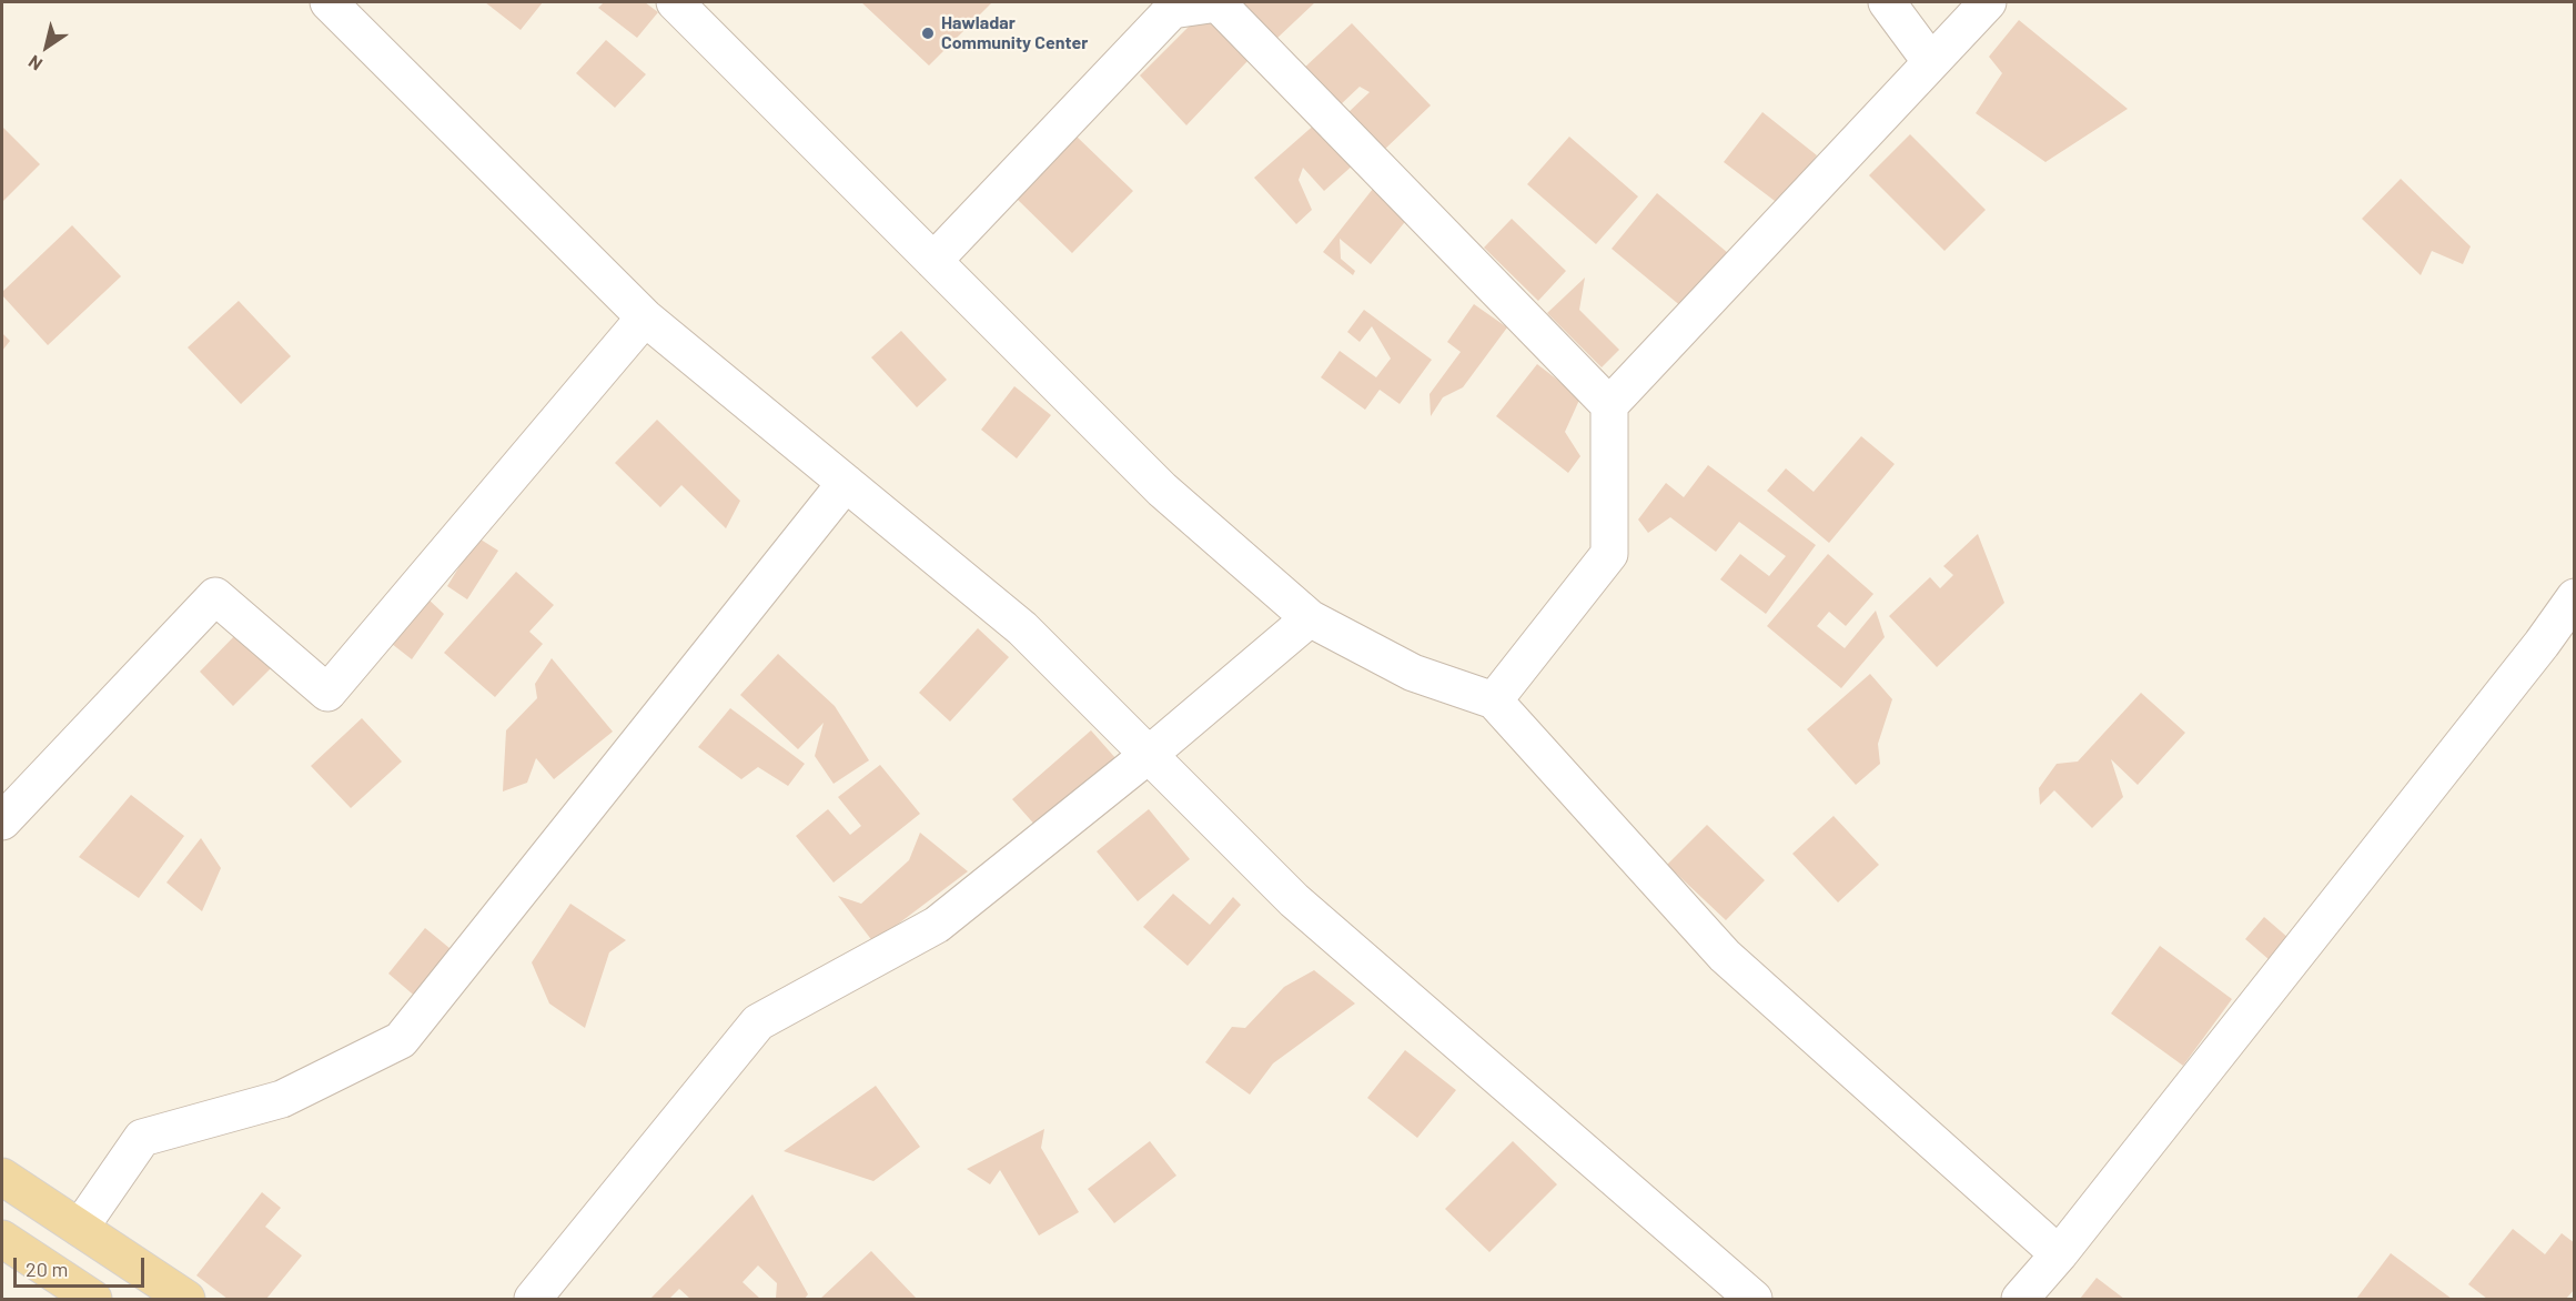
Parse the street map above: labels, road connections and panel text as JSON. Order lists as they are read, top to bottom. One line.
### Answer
{"places":["Hawladar Community Center"],"scale_bar":"20 m","north":"bottom left"}
